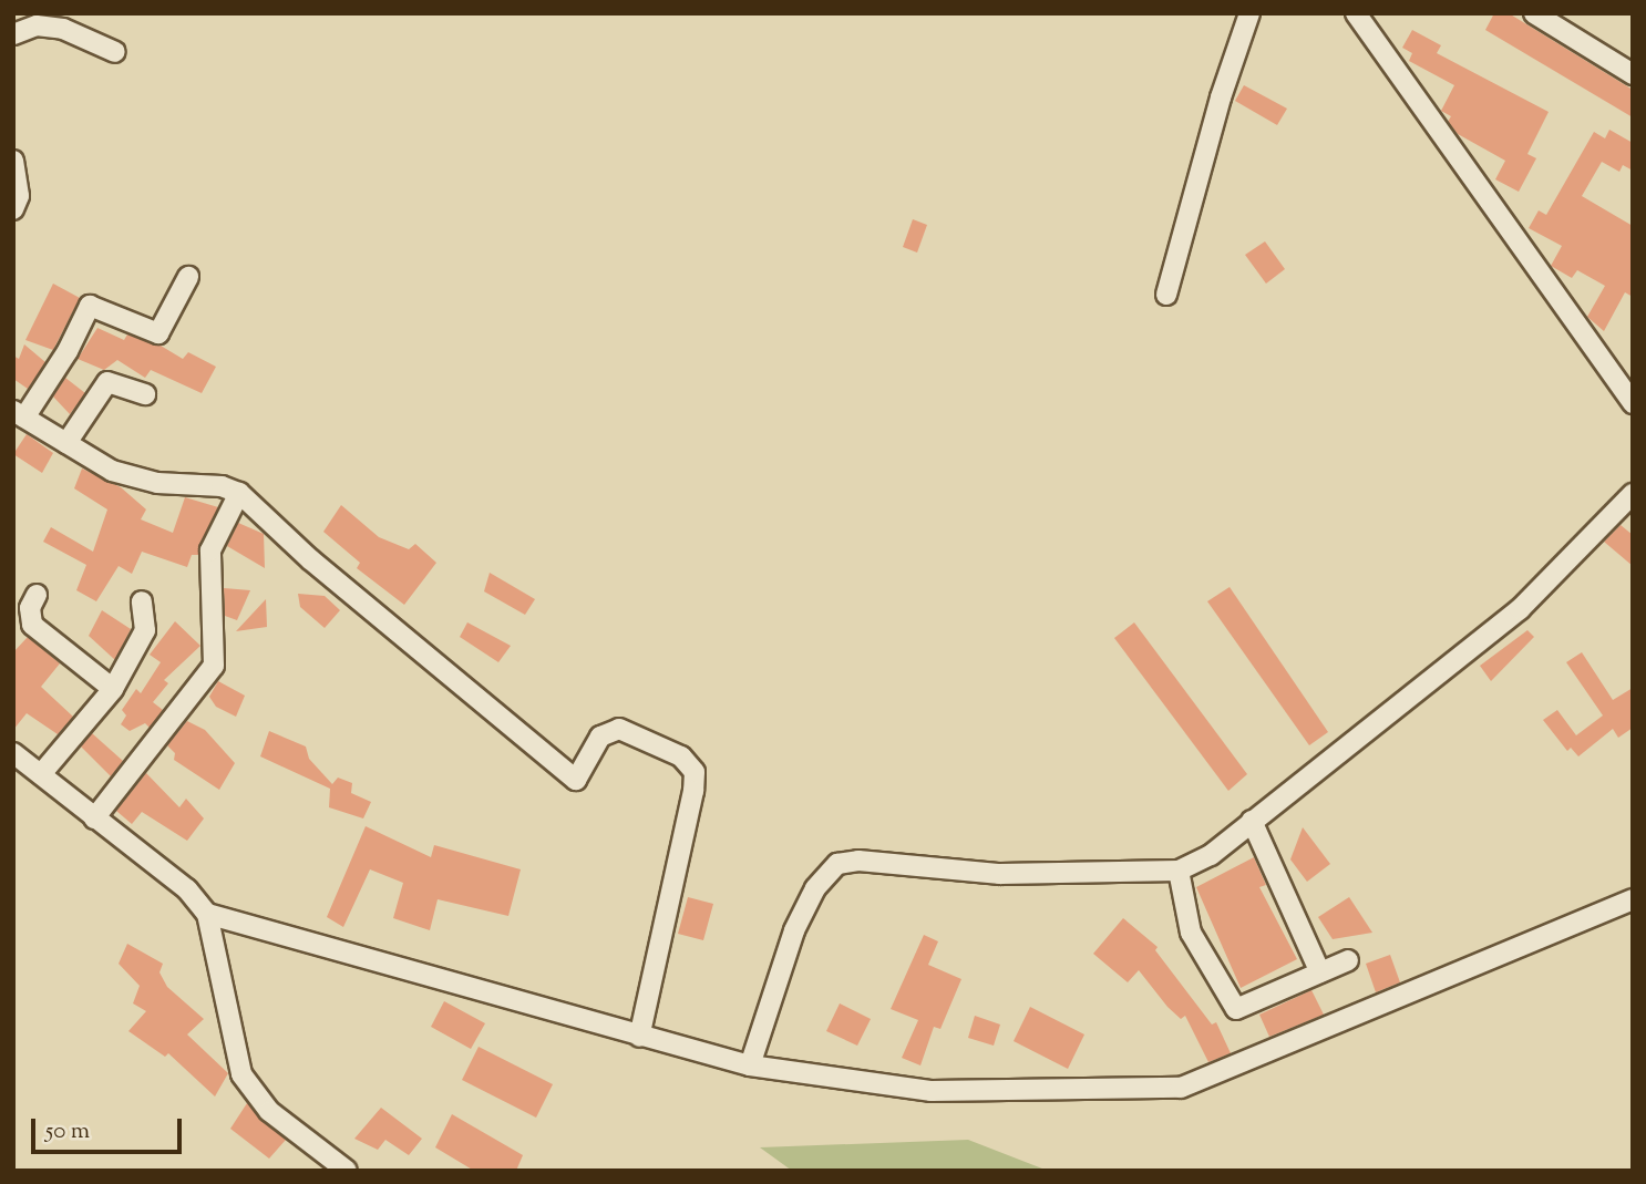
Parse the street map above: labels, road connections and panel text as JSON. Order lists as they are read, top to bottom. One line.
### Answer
{"scale_bar":"50 m"}
